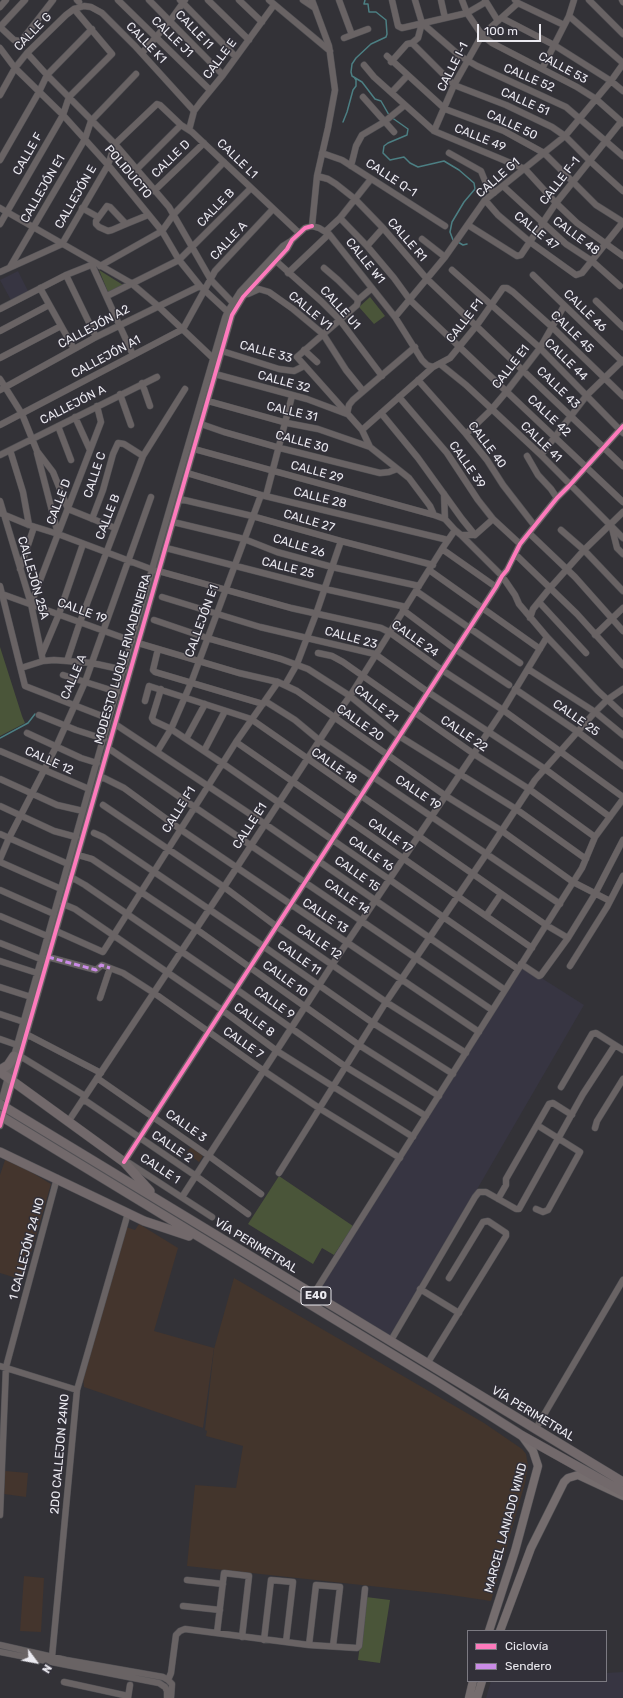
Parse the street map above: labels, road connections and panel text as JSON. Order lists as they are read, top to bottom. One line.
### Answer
{"streets":{"highway":["VÍA PERIMETRAL","E40"],"main road":["MARCEL LANIADO WIND"],"street":["CALLE I1","CALLE G","CALLE J1","CALLE K1","CALLE E","CALLE I-1","CALLE 53","CALLE 52","CALLE 51","CALLE 50","CALLE 49","CALLE F","CALLE D","CALLE L1","POLIDUCTO","CALLE Q-1","CALLE G1","CALLE F-1","CALLEJÓN E1","CALLEJÓN E","CALLE B","CALLE 47","CALLE 48","CALLE R1","CALLE A","CALLE W1","CALLE U1","CALLE V1","CALLE 46","CALLE F1","CALLEJÓN A2","CALLE 45","CALLE 33","CALLEJÓN A1","CALLE 44","CALLE E1","CALLE 32","CALLE 43","CALLEJÓN A","CALLE 31","CALLE 42","CALLE 30","CALLE 41","CALLE 40","CALLE 39","CALLE 29","CALLE C","CALLE 28","CALLE 27","CALLE 26","CALLE 25","CALLEJÓN 25A","CALLE 19","CALLE 23","CALLE 24","MODESTO LUQUE RIVADENEIRA","CALLE 21","CALLE 20","CALLE 22","CALLE 12","CALLE 18","CALLE 17","CALLE 16","CALLE 15","CALLE 14","CALLE 13","CALLE 11","CALLE 10","CALLE 9","CALLE 8","CALLE 7","CALLE 3","CALLE 2","CALLE 1","1 CALLEJÓN 24 NO","2DO CALLEJON 24NO"]},"crossings":[["CALLE I1","CALLE E"],["CALLE G","CALLE K1"],["CALLE G","POLIDUCTO"],["CALLE J1","CALLE E"],["CALLE K1","CALLE E"],["CALLE E","CALLE L1"],["CALLE I-1","CALLE 53"],["CALLE I-1","CALLE 52"],["CALLE I-1","CALLE 51"],["CALLE I-1","CALLE 50"],["CALLE I-1","CALLE 49"],["CALLE 53","CALLE G1"],["CALLE 53","CALLE F-1"],["CALLE 52","CALLE G1"],["CALLE 52","CALLE F-1"],["CALLE 51","CALLE G1"],["CALLE 51","CALLE F-1"],["CALLE 50","CALLE G1"],["CALLE 50","CALLE F-1"],["CALLE 49","CALLE G1"],["CALLE 49","CALLE F-1"],["CALLE F","POLIDUCTO"],["CALLE D","CALLE L1"],["CALLE D","POLIDUCTO"],["CALLE D","CALLEJÓN A"],["CALLE D","CALLEJÓN 25A"],["CALLE D","CALLE 19"],["CALLE L1","POLIDUCTO"],["CALLE L1","CALLEJÓN E"],["CALLE L1","CALLE B"],["CALLE L1","CALLE A"],["CALLE L1","MODESTO LUQUE RIVADENEIRA"],["POLIDUCTO","CALLEJÓN E1"],["POLIDUCTO","CALLEJÓN E"],["POLIDUCTO","CALLE B"],["POLIDUCTO","CALLE A"],["POLIDUCTO","CALLEJÓN A2"],["POLIDUCTO","MODESTO LUQUE RIVADENEIRA"],["CALLE G1","CALLE F-1"],["CALLE G1","CALLE 47"],["CALLE G1","CALLE 48"],["CALLE G1","CALLE R1"],["CALLE G1","CALLE W1"],["CALLE G1","CALLE 42"],["CALLE F-1","CALLE 47"],["CALLE F-1","CALLE 48"],["CALLEJÓN E1","CALLEJÓN E"],["CALLEJÓN E1","CALLE 32"],["CALLEJÓN E1","CALLE 31"],["CALLEJÓN E1","CALLE 30"],["CALLEJÓN E1","CALLE 29"],["CALLEJÓN E1","CALLE 28"],["CALLEJÓN E1","CALLE 27"],["CALLEJÓN E1","CALLE 26"],["CALLEJÓN E1","CALLE 25"],["CALLEJÓN E1","CALLE 19"],["CALLEJÓN E1","CALLE 23"],["CALLEJÓN E1","CALLE 24"],["CALLEJÓN E1","CALLE 21"],["CALLEJÓN E1","CALLE 20"],["CALLEJÓN E1","CALLE 18"],["CALLEJÓN E1","CALLE 16"],["CALLEJÓN E1","CALLE 15"],["CALLE B","CALLE C"],["CALLE B","CALLE 19"],["CALLE 47","CALLE 48"],["CALLE R1","CALLE F1"],["CALLE R1","CALLE 43"],["CALLE A","CALLEJÓN A2"],["CALLE A","CALLE 19"],["CALLE A","CALLE 12"],["CALLE W1","CALLE F1"],["CALLE U1","MODESTO LUQUE RIVADENEIRA"],["CALLE V1","MODESTO LUQUE RIVADENEIRA"],["CALLE 46","CALLE E1"],["CALLE F1","CALLE 45"],["CALLE F1","CALLE 44"],["CALLE F1","CALLE 43"],["CALLE F1","CALLE 42"],["CALLE F1","CALLE 41"],["CALLE F1","CALLE 19"],["CALLE F1","MODESTO LUQUE RIVADENEIRA"],["CALLE F1","CALLE 20"],["CALLE F1","CALLE 12"],["CALLE F1","CALLE 18"],["CALLE F1","CALLE 17"],["CALLE F1","CALLE 16"],["CALLE F1","CALLE 15"],["CALLE F1","CALLE 14"],["CALLE F1","CALLE 13"],["CALLE F1","CALLE 11"],["CALLE F1","CALLE 10"],["CALLE F1","CALLE 9"],["CALLE F1","CALLE 8"],["CALLE 45","CALLE E1"],["CALLE 33","MODESTO LUQUE RIVADENEIRA"],["CALLE 44","CALLE E1"],["CALLE E1","CALLE 43"],["CALLE E1","CALLE 42"],["CALLE E1","CALLE 41"],["CALLE E1","CALLE 40"],["CALLE E1","CALLE 28"],["CALLE E1","CALLE 27"],["CALLE E1","CALLE 26"],["CALLE E1","CALLE 25"],["CALLE E1","CALLE 19"],["CALLE E1","CALLE 23"],["CALLE E1","CALLE 24"],["CALLE E1","CALLE 21"],["CALLE E1","CALLE 20"],["CALLE E1","CALLE 22"],["CALLE E1","CALLE 12"],["CALLE E1","CALLE 18"],["CALLE E1","CALLE 17"],["CALLE E1","CALLE 16"],["CALLE E1","CALLE 15"],["CALLE E1","CALLE 14"],["CALLE E1","CALLE 13"],["CALLE E1","CALLE 11"],["CALLE E1","CALLE 10"],["CALLE E1","CALLE 9"],["CALLE E1","CALLE 8"],["CALLE E1","CALLE 7"],["CALLE E1","CALLE 3"],["CALLE E1","CALLE 2"],["CALLE 32","MODESTO LUQUE RIVADENEIRA"],["CALLE 31","MODESTO LUQUE RIVADENEIRA"],["CALLE 30","MODESTO LUQUE RIVADENEIRA"],["CALLE 29","MODESTO LUQUE RIVADENEIRA"],["CALLE 28","MODESTO LUQUE RIVADENEIRA"],["CALLE 27","MODESTO LUQUE RIVADENEIRA"],["CALLE 26","MODESTO LUQUE RIVADENEIRA"],["CALLE 25","MODESTO LUQUE RIVADENEIRA"],["CALLEJÓN 25A","CALLE 19"],["CALLE 19","MODESTO LUQUE RIVADENEIRA"],["CALLE 19","CALLE 20"],["CALLE 24","MODESTO LUQUE RIVADENEIRA"],["MODESTO LUQUE RIVADENEIRA","CALLE 20"],["MODESTO LUQUE RIVADENEIRA","CALLE 12"],["MODESTO LUQUE RIVADENEIRA","CALLE 15"],["MODESTO LUQUE RIVADENEIRA","CALLE 14"],["MODESTO LUQUE RIVADENEIRA","CALLE 13"],["MODESTO LUQUE RIVADENEIRA","CALLE 10"],["MODESTO LUQUE RIVADENEIRA","CALLE 9"],["MODESTO LUQUE RIVADENEIRA","CALLE 8"],["MODESTO LUQUE RIVADENEIRA","CALLE 7"],["MODESTO LUQUE RIVADENEIRA","CALLE 3"],["MODESTO LUQUE RIVADENEIRA","CALLE 2"],["MODESTO LUQUE RIVADENEIRA","VÍA PERIMETRAL"],["CALLE 18","CALLE 16"],["VÍA PERIMETRAL","MARCEL LANIADO WIND"]],"legend":["Ciclovía","Sendero"],"scale_bar":"100 m","north":"bottom right"}
